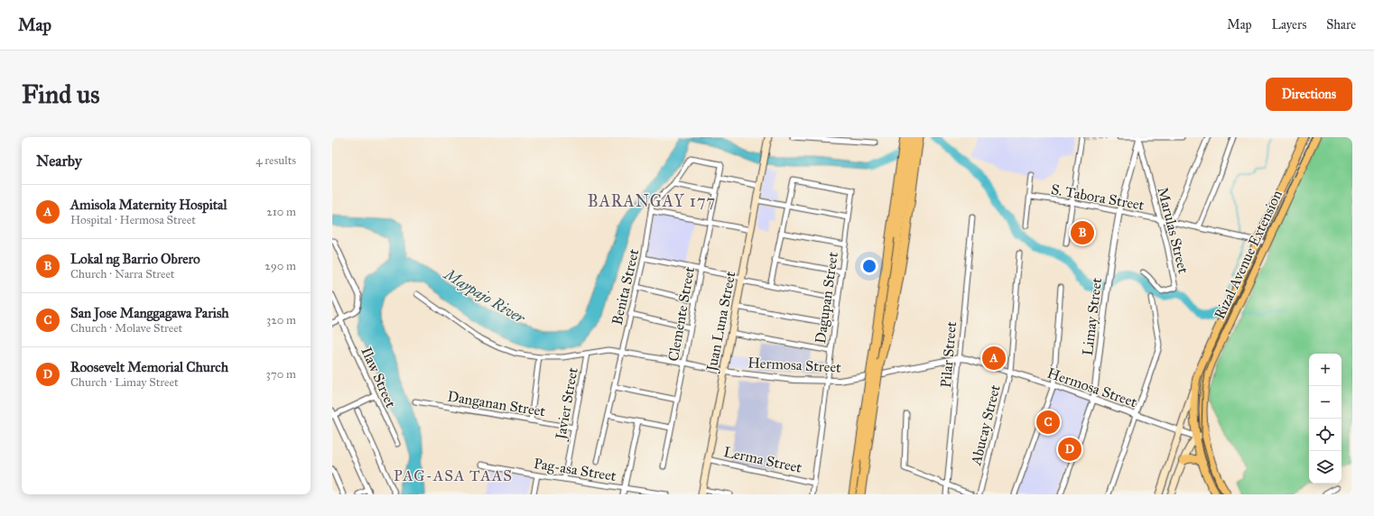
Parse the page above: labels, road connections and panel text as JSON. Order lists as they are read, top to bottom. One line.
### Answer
{"streets":{"main road":["Rizal Avenue Extension","Juan Luna Street"],"street":["S. Tabora Street","Marulas Street","Benita Street","Dagupan Street","Clemente Street","Limay Street","Pilar Street","Hermosa Street","Ilaw Street","Danganan Street","Javier Street","Abucay Street","Lerma Street","Pag-asa Street"]},"crossings":[["S. Tabora Street","Marulas Street"],["S. Tabora Street","Rizal Avenue Extension"],["S. Tabora Street","Limay Street"],["Marulas Street","Limay Street"],["Rizal Avenue Extension","Hermosa Street"],["Benita Street","Clemente Street"],["Benita Street","Hermosa Street"],["Dagupan Street","Hermosa Street"],["Dagupan Street","Lerma Street"],["Clemente Street","Hermosa Street"],["Limay Street","Hermosa Street"],["Juan Luna Street","Hermosa Street"],["Juan Luna Street","Lerma Street"],["Pilar Street","Hermosa Street"],["Hermosa Street","Javier Street"],["Hermosa Street","Abucay Street"],["Danganan Street","Javier Street"],["Javier Street","Pag-asa Street"]],"districts":["BARANGAY 177","PAG-ASA TAAS"],"water":["Maypajo River"],"page":{"header":"Map","nav":["Map","Layers","Share"],"buttons":"Directions","title":"Find us","heading":["Nearby","4 results"],"list":[{"mark":"A","name":"Amisola Maternity Hospital","note":"Hospital · Hermosa Street","value":"210 m"},{"mark":"B","name":"Lokal ng Barrio Obrero","note":"Church · Narra Street","value":"290 m"},{"mark":"C","name":"San Jose Manggagawa Parish","note":"Church · Molave Street","value":"320 m"},{"mark":"D","name":"Roosevelt Memorial Church","note":"Church · Limay Street","value":"370 m"}],"pins":["B","A","C","D"],"map_buttons":["+","−"]}}
